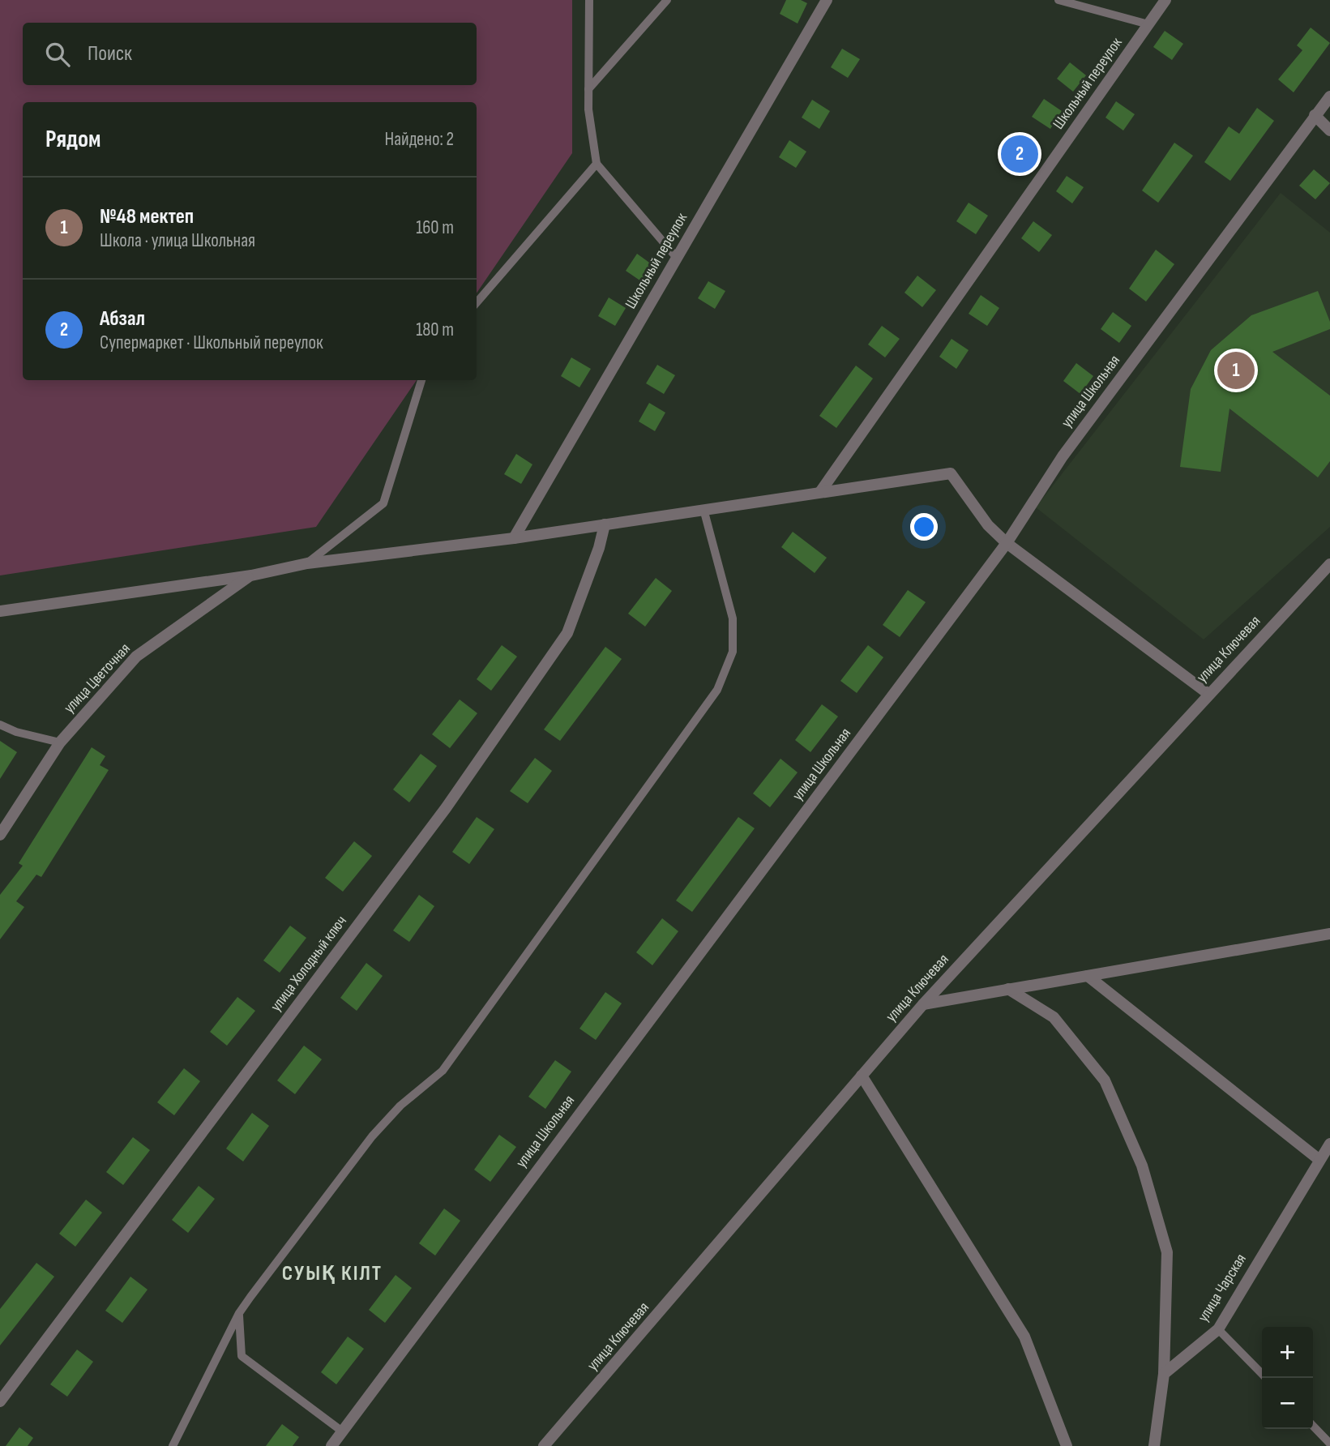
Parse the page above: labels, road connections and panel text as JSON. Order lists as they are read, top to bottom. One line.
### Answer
{"streets":{"street":["Школьный переулок","улица Школьная","улица Ключевая","улица Цветочная","улица Холодный ключ","улица Чарская"]},"districts":["СУЫҚ КІЛТ"],"page":{"search":"Поиск","heading":["Рядом","Найдено: 2"],"pins":["2","1"],"list":[{"mark":"1","name":"№48 мектеп","note":"Школа · улица Школьная","value":"160 m"},{"mark":"2","name":"Абзал","note":"Супермаркет · Школьный переулок","value":"180 m"}],"map_buttons":["+","−"]}}
